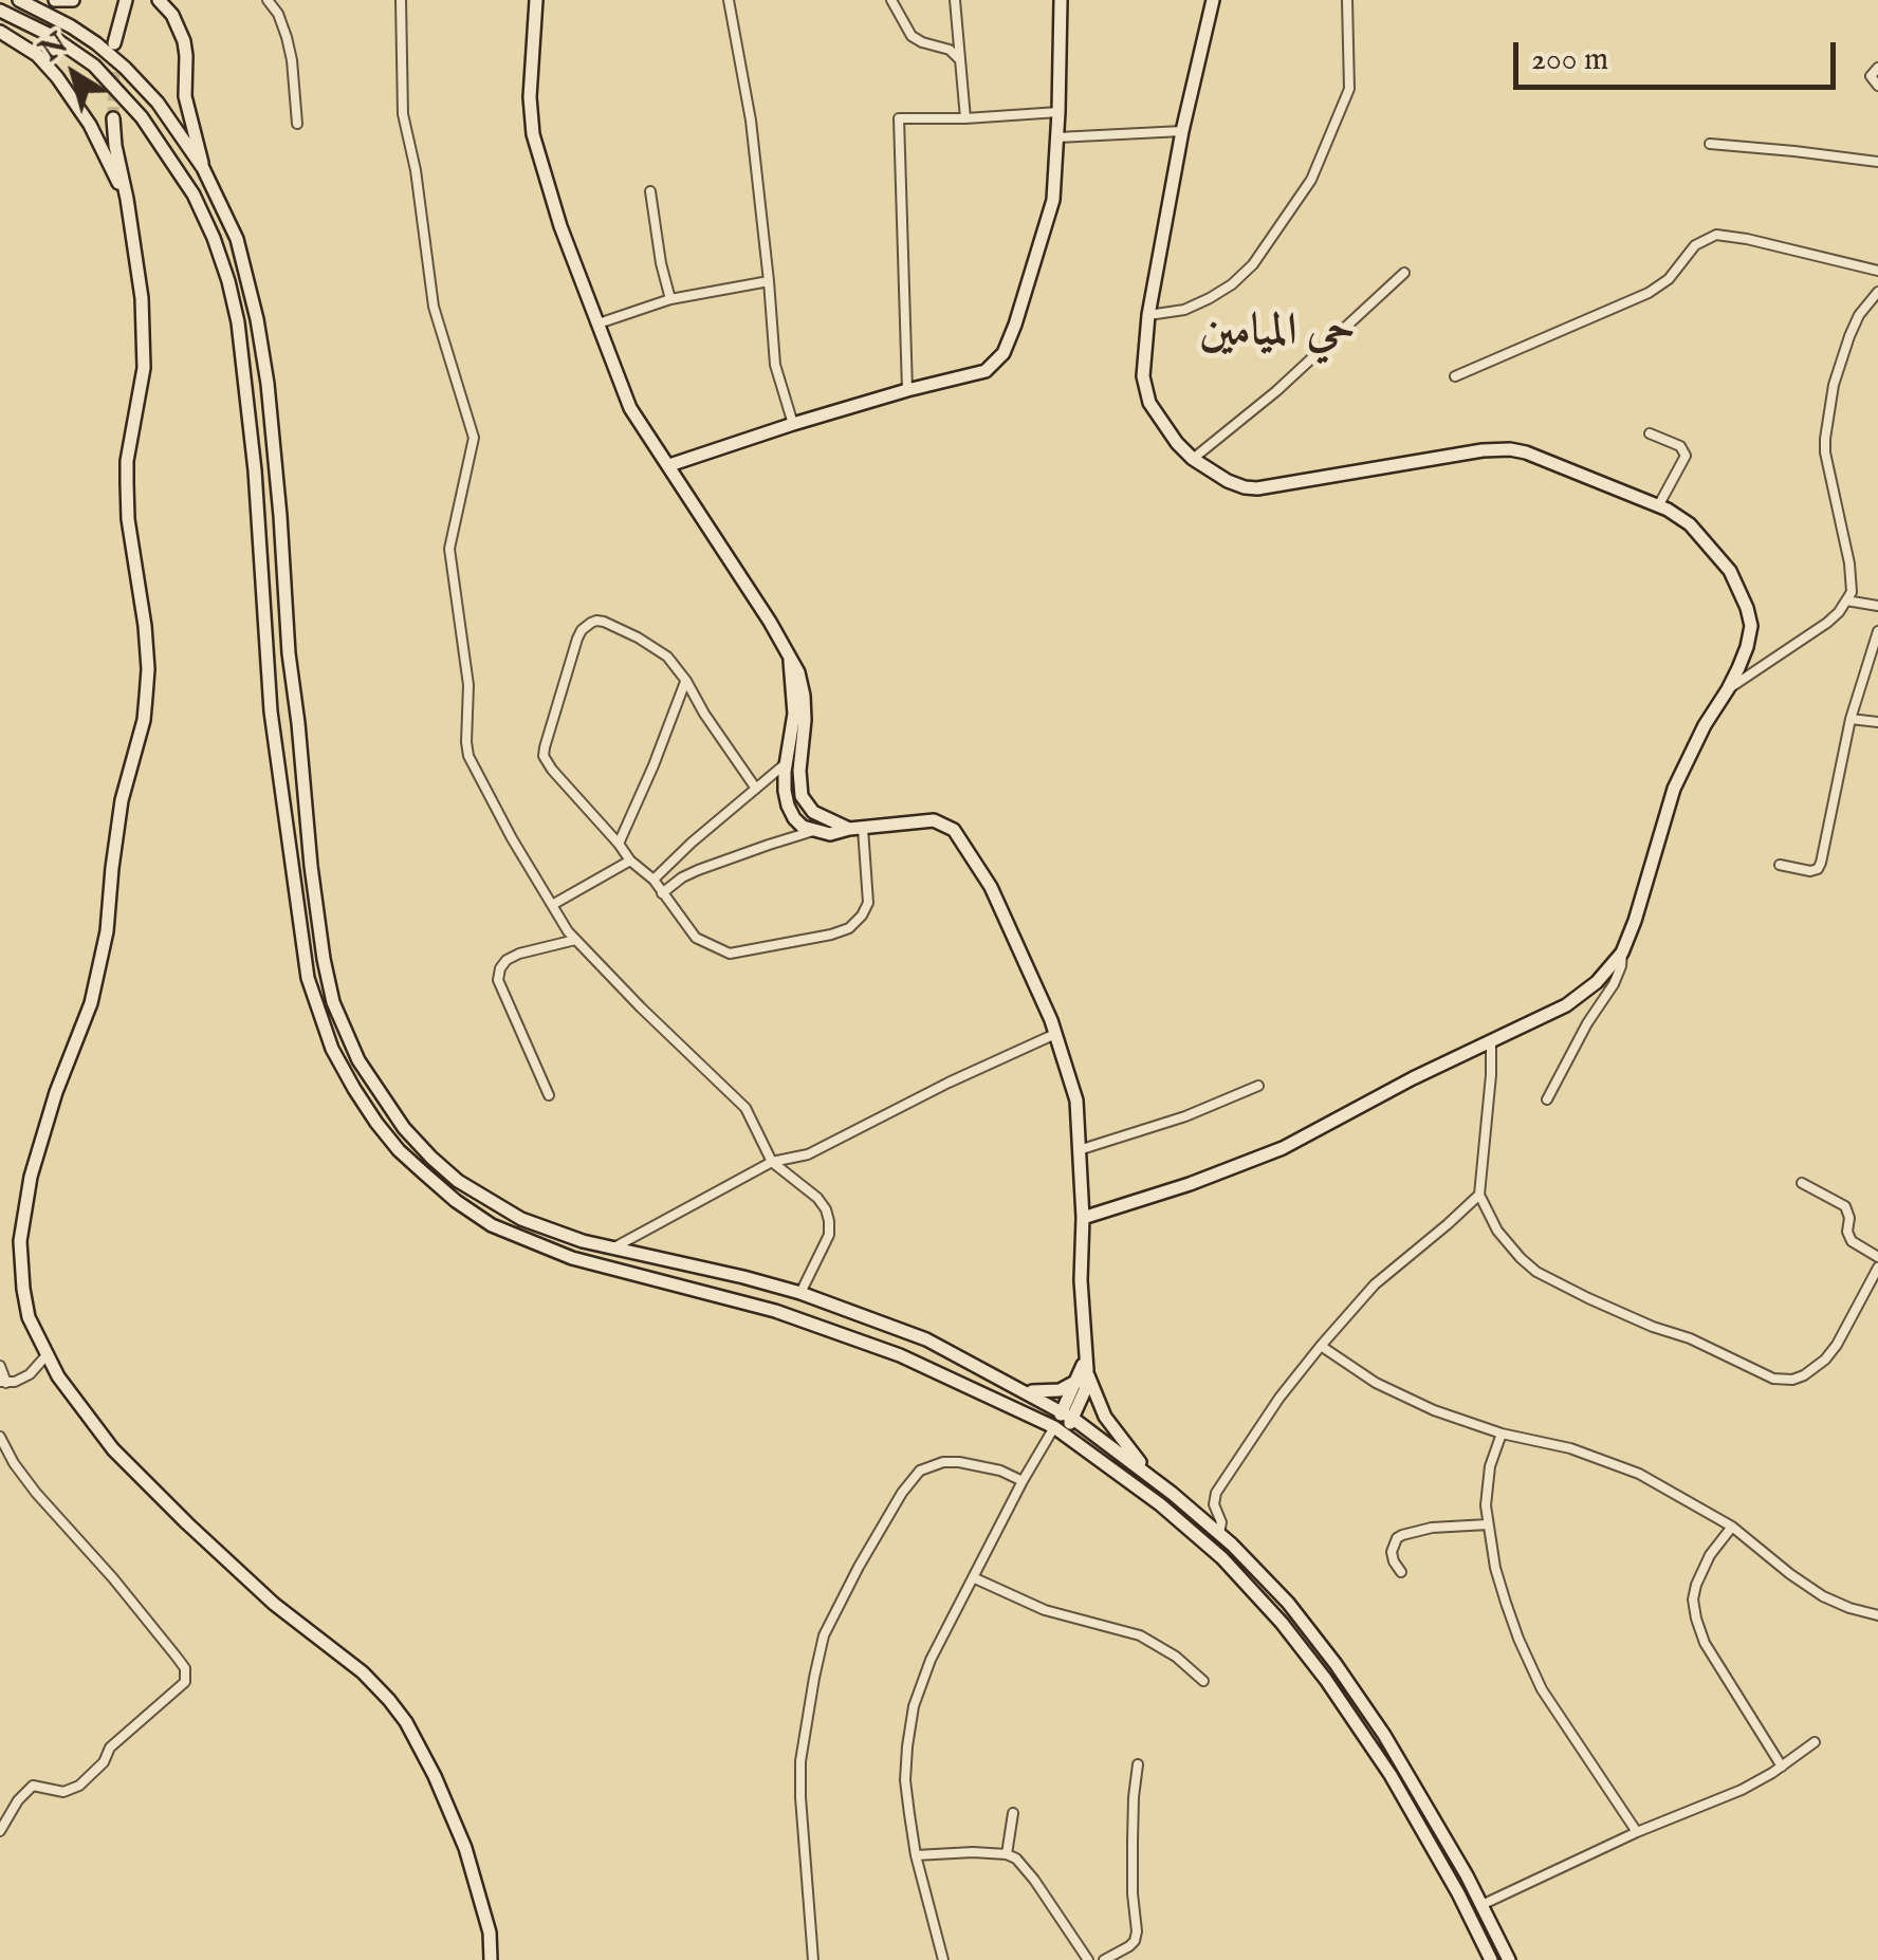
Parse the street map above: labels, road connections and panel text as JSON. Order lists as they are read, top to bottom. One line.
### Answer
{"districts":["حي الميامين"],"scale_bar":"200 m","north":"top left"}
